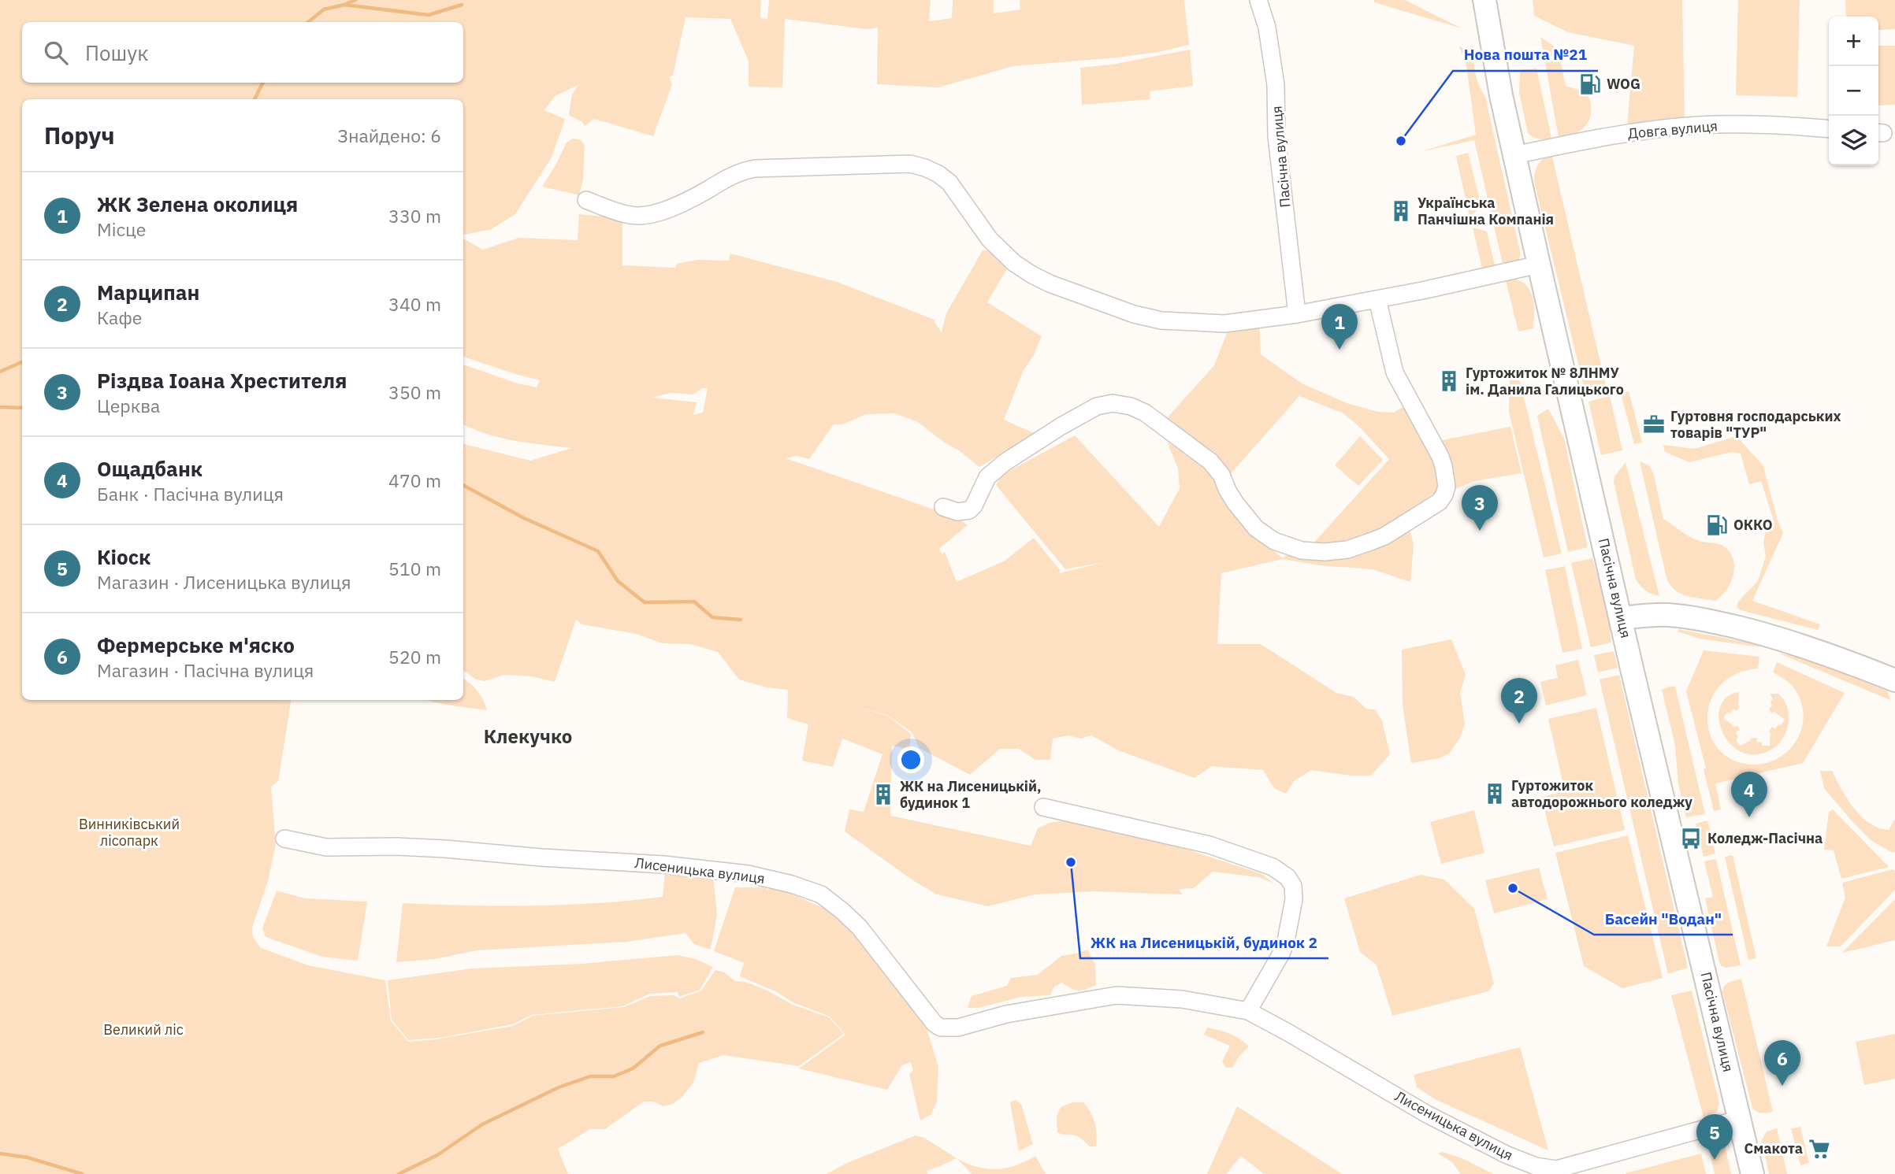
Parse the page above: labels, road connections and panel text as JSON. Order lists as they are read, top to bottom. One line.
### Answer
{"streets":{"main road":["Пасічна вулиця"],"street":["Довга вулиця","Лисеницька вулиця"]},"crossings":[["Довга вулиця","Пасічна вулиця"],["Пасічна вулиця","Лисеницька вулиця"]],"districts":["Клекучко"],"parks":["Винниківський лісопарк","Великий ліс"],"places":{"fuel station":["WOG","ОККО"],"other":["Нова пошта №21","ЖК на Лисеницькій, будинок 2","Басейн \"Водан\""],"building":["Українська Панчішна Компанія","Гуртожиток № 8ЛНМУ ім. Данила Галицького","Гуртожиток автодорожнього коледжу","ЖК на Лисеницькій, будинок 1"],"office":["Гуртовня господарських товарів \"ТУР\""],"bus stop":["Коледж-Пасічна"],"supermarket":["Смакота"]},"page":{"map_buttons":["+","−"],"search":"Пошук","heading":["Поруч","Знайдено: 6"],"list":[{"mark":"1","name":"ЖК Зелена околиця","note":"Місце","value":"330 m"},{"mark":"2","name":"Марципан","note":"Кафе","value":"340 m"},{"mark":"3","name":"Різдва Іоана Хрестителя","note":"Церква","value":"350 m"},{"mark":"4","name":"Ощадбанк","note":"Банк · Пасічна вулиця","value":"470 m"},{"mark":"5","name":"Кіоск","note":"Магазин · Лисеницька вулиця","value":"510 m"},{"mark":"6","name":"Фермерське м'яско","note":"Магазин · Пасічна вулиця","value":"520 m"}],"pins":["1","3","2","4","6","5"]}}
